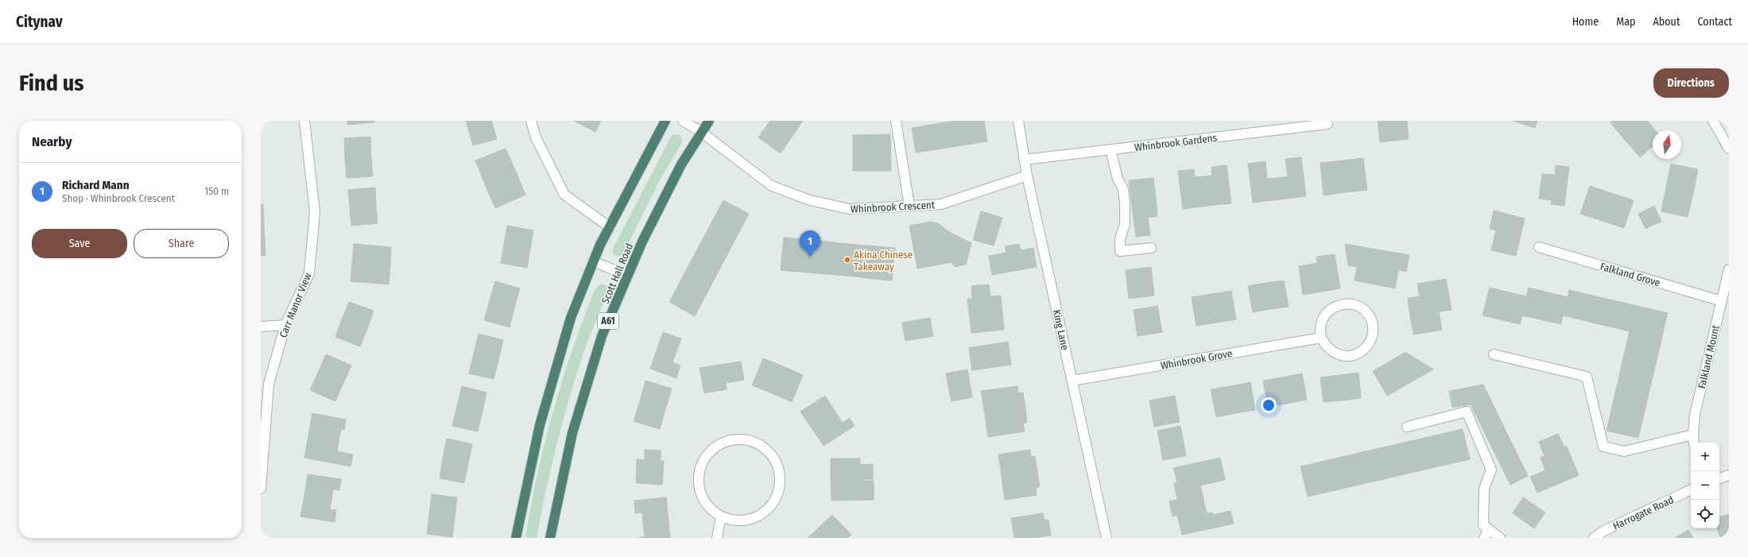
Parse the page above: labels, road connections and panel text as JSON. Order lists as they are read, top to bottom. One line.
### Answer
{"streets":{"highway":["Scott Hall Road","A61"],"street":["Whinbrook Gardens","Whinbrook Crescent","Falkland Grove","Carr Manor View","King Lane","Falkland Mount","Whinbrook Grove","Harrogate Road"]},"crossings":[["Whinbrook Gardens","King Lane"],["Whinbrook Crescent","Scott Hall Road"],["Whinbrook Crescent","King Lane"],["Falkland Grove","Falkland Mount"],["King Lane","Whinbrook Grove"]],"places":["Akina Chinese Takeaway"],"north":"top","page":{"header":"Citynav","nav":["Home","Map","About","Contact"],"buttons":["Directions",["Save","Share"]],"title":"Find us","heading":"Nearby","list":[{"mark":"1","name":"Richard Mann","note":"Shop · Whinbrook Crescent","value":"150 m"}],"pins":"1","map_buttons":["+","−"]}}
